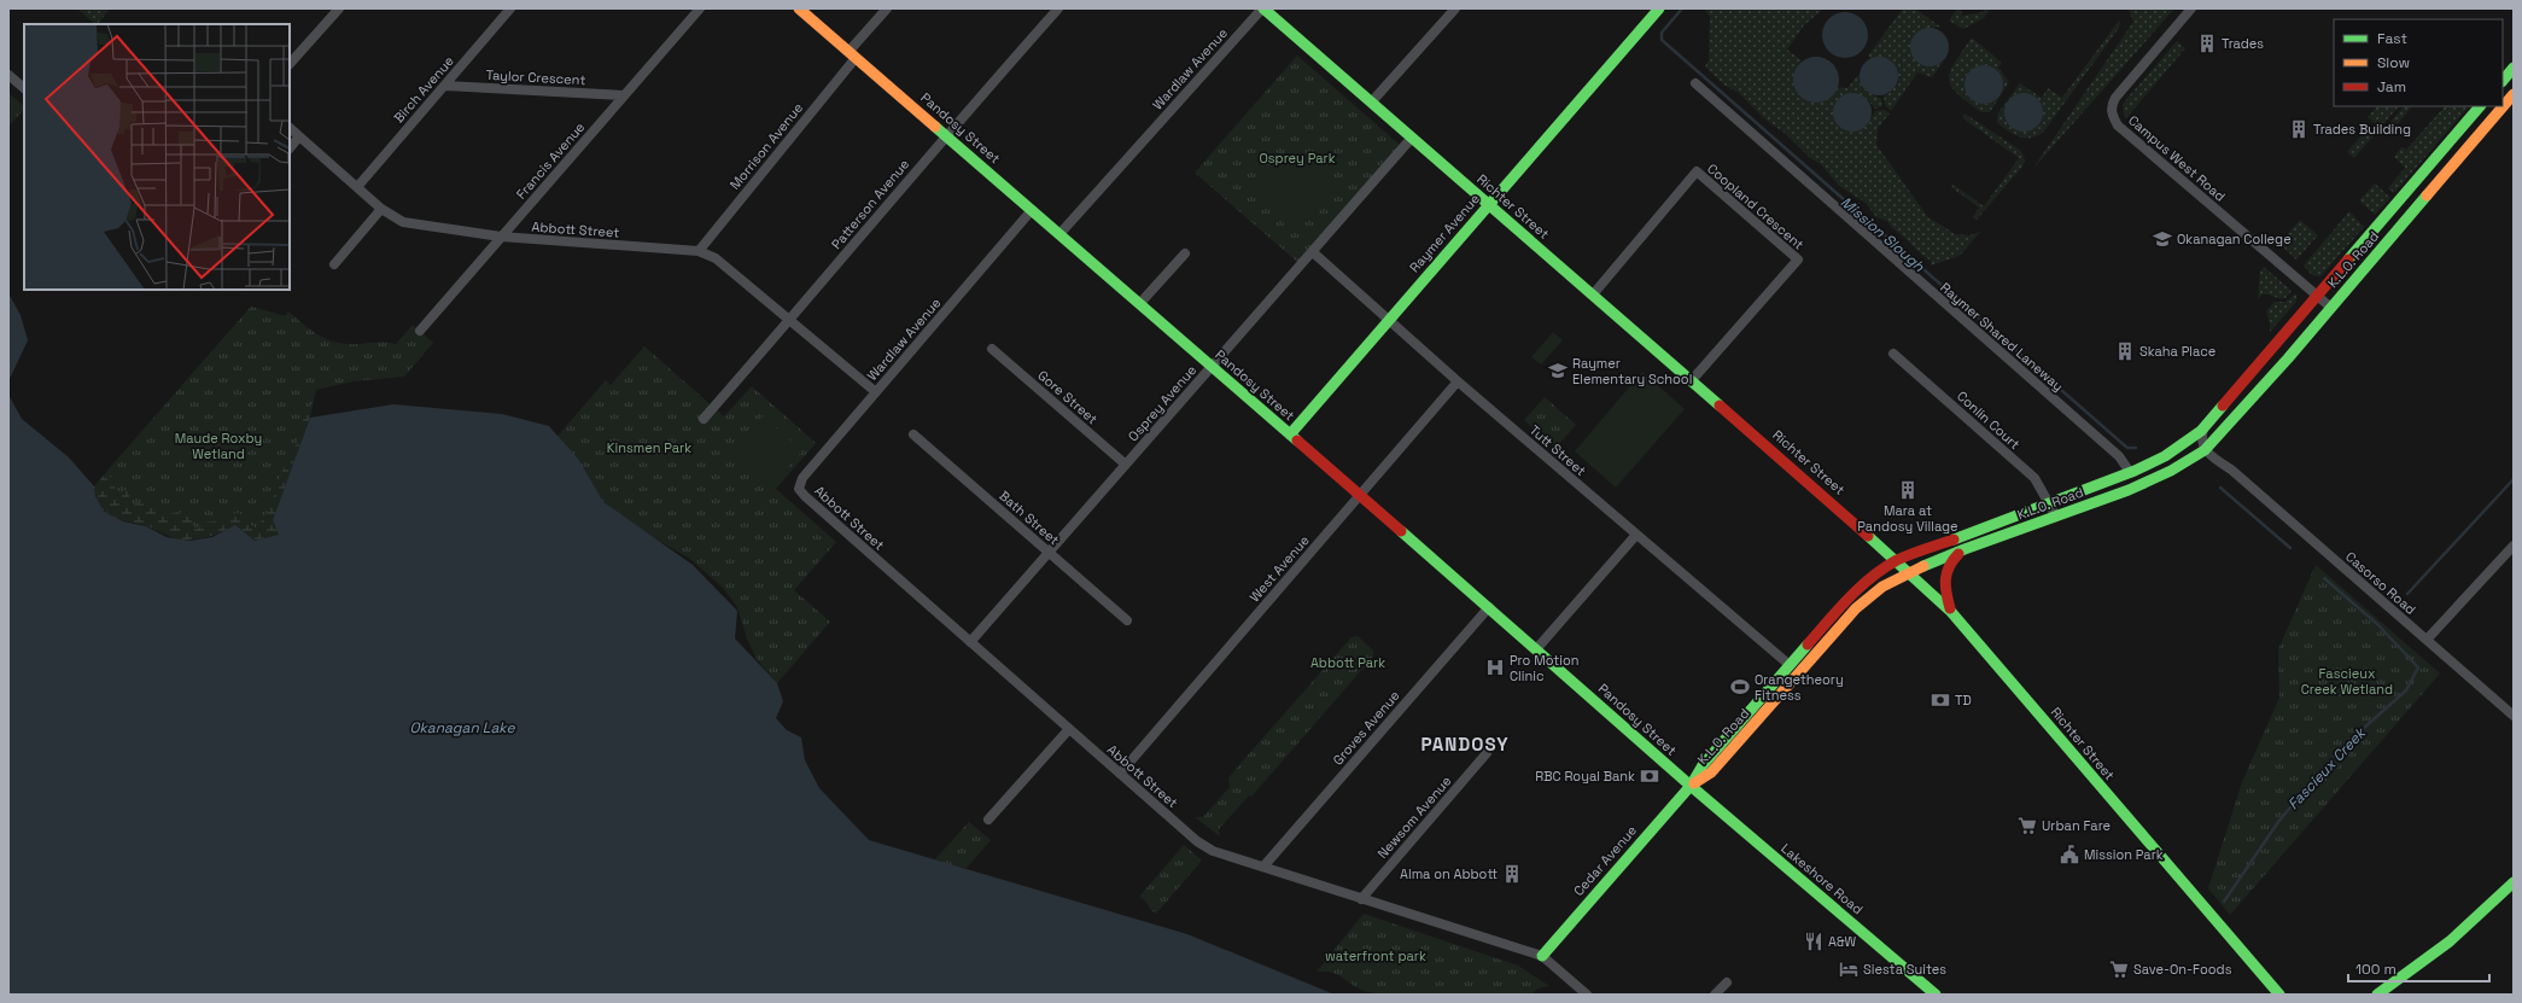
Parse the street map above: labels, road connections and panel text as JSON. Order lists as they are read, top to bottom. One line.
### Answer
{"streets":{"street":["Wardlaw Avenue","Taylor Crescent","Birch Avenue","Pandosy Street","Morrison Avenue","Campus West Road","Francis Avenue","Patterson Avenue","Richter Street","Coopland Crescent","Abbott Street","Raymer Avenue","K.L.O. Road","Raymer Shared Laneway","Gore Street","Osprey Avenue","Conlin Court","Tutt Street","Bath Street","West Avenue","Casorso Road","Groves Avenue","Newsom Avenue","Cedar Avenue","Lakeshore Road"]},"crossings":[["Wardlaw Avenue","Pandosy Street"],["Wardlaw Avenue","Richter Street"],["Wardlaw Avenue","Abbott Street"],["Taylor Crescent","Birch Avenue"],["Taylor Crescent","Francis Avenue"],["Birch Avenue","Abbott Street"],["Pandosy Street","Morrison Avenue"],["Pandosy Street","Patterson Avenue"],["Pandosy Street","Raymer Avenue"],["Pandosy Street","K.L.O. Road"],["Pandosy Street","Osprey Avenue"],["Pandosy Street","West Avenue"],["Pandosy Street","Groves Avenue"],["Pandosy Street","Cedar Avenue"],["Pandosy Street","Lakeshore Road"],["Morrison Avenue","Abbott Street"],["Campus West Road","K.L.O. Road"],["Francis Avenue","Abbott Street"],["Patterson Avenue","Abbott Street"],["Richter Street","Coopland Crescent"],["Richter Street","Raymer Avenue"],["Richter Street","K.L.O. Road"],["Richter Street","Osprey Avenue"],["Abbott Street","Osprey Avenue"],["Abbott Street","West Avenue"],["Abbott Street","Groves Avenue"],["Abbott Street","Newsom Avenue"],["Abbott Street","Cedar Avenue"],["Raymer Avenue","Tutt Street"],["K.L.O. Road","Raymer Shared Laneway"],["K.L.O. Road","Conlin Court"],["K.L.O. Road","Tutt Street"],["K.L.O. Road","Casorso Road"],["K.L.O. Road","Cedar Avenue"],["K.L.O. Road","Lakeshore Road"],["Gore Street","Osprey Avenue"],["Osprey Avenue","Tutt Street"],["Osprey Avenue","Bath Street"],["Tutt Street","West Avenue"],["Cedar Avenue","Lakeshore Road"]],"districts":["PANDOSY"],"water":["Mission Slough","Okanagan Lake","Fascieux Creek"],"parks":["Osprey Park","Maude Roxby Wetland","Kinsmen Park","Abbott Park","Fascieux Creek Wetland","waterfront park"],"places":{"building":["Trades","Trades Building","Skaha Place","Mara at Pandosy Village","Alma on Abbott"],"school or university":["Okanagan College","Raymer Elementary School"],"hospital":["Pro Motion Clinic"],"sports":["Orangetheory Fitness"],"bank":["TD","RBC Royal Bank"],"supermarket":["Urban Fare","Save-On-Foods"],"public building":["Mission Park"],"restaurant":["A&W"],"hotel":["Siesta Suites"]},"legend":["Fast","Slow","Jam"],"scale_bar":"100 m"}
